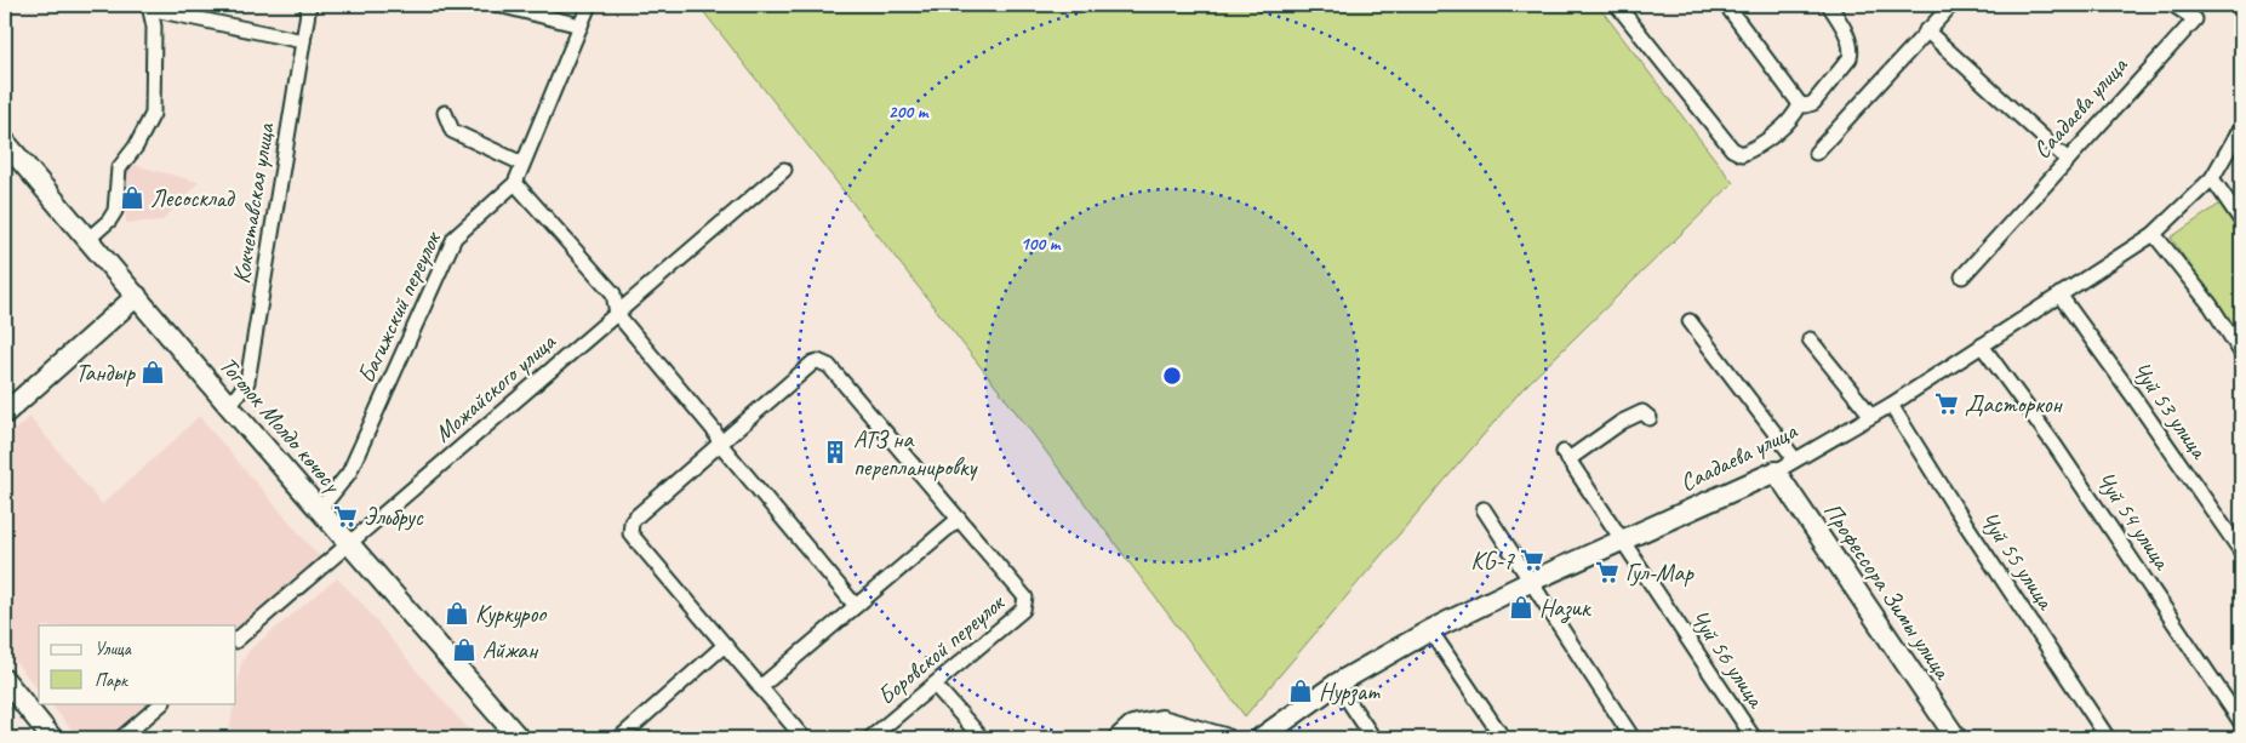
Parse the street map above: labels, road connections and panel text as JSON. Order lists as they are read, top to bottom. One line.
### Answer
{"streets":{"street":["Саадаева улица","Кокчетавская улица","Багижский переулок","Можайского улица","Чуй 53 улица","Тоголок Молдо көчөсү","Чуй 54 улица","Чуй 55 улица","Профессора Зимы улица","Боровской переулок","Чуй 56 улица"]},"crossings":[["Саадаева улица","Чуй 53 улица"],["Саадаева улица","Чуй 54 улица"],["Саадаева улица","Чуй 55 улица"],["Саадаева улица","Профессора Зимы улица"],["Саадаева улица","Чуй 56 улица"],["Кокчетавская улица","Тоголок Молдо көчөсү"],["Багижский переулок","Тоголок Молдо көчөсү"],["Можайского улица","Тоголок Молдо көчөсү"]],"places":{"shop":["Лесосклад","Тандыр","Назик","Куркуроо","Айжан","Нурзат"],"supermarket":["Дасторкон","Эльбрус","KG-7","Гул-Мар"],"building":["АТЗ на перепланировку"]},"legend":["Улица","Парк"],"rings":["200 m","100 m"]}
